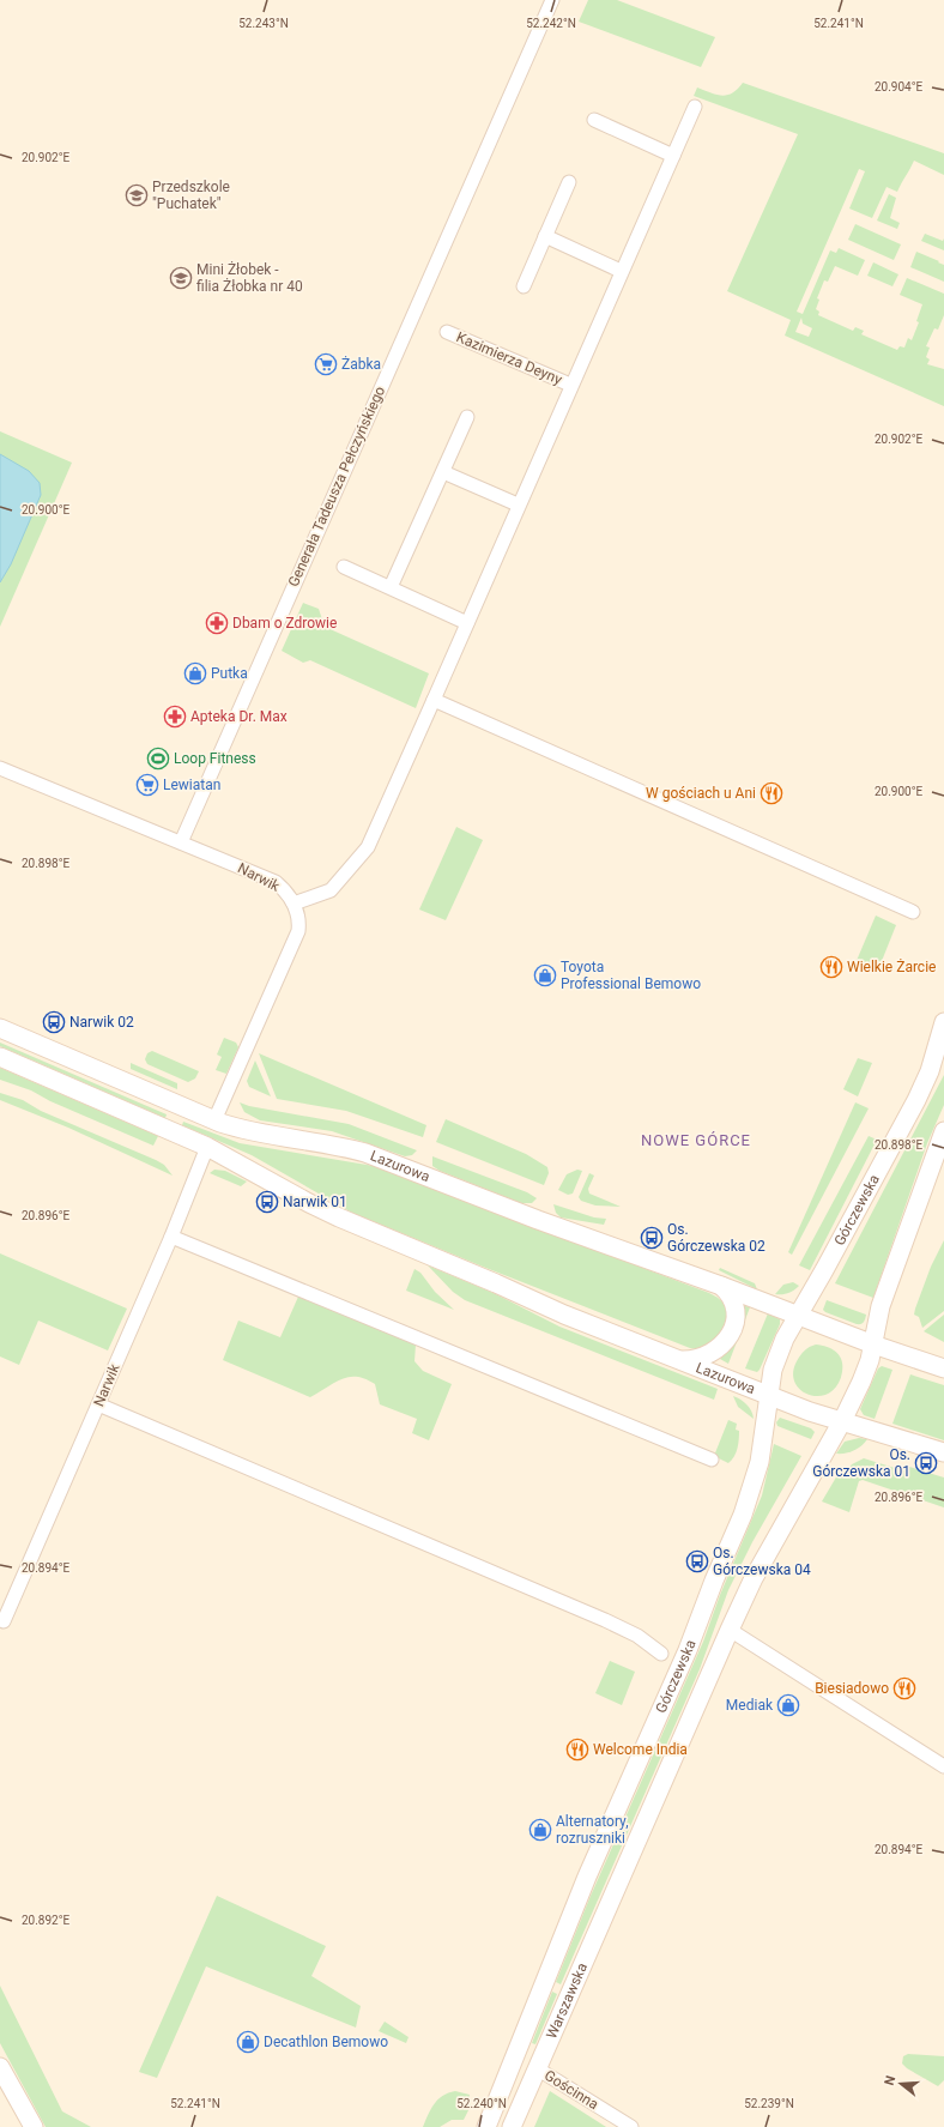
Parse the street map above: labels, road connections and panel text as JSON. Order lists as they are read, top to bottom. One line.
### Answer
{"streets":{"main road":["Lazurowa","Górczewska","Warszawska"],"street":["Kazimierza Deyny","Generała Tadeusza Pełczyńskiego","Narwik","Gościnna"]},"crossings":[["Kazimierza Deyny","Narwik"],["Generała Tadeusza Pełczyńskiego","Narwik"],["Narwik","Lazurowa"],["Lazurowa","Górczewska"],["Górczewska","Warszawska"],["Warszawska","Gościnna"]],"districts":["NOWE GÓRCE"],"places":{"school or university":["Przedszkole \"Puchatek\"","Mini Żłobek - filia Żłobka nr 40"],"supermarket":["Żabka","Lewiatan"],"pharmacy":["Dbam o Zdrowie","Apteka Dr. Max"],"shop":["Putka","Toyota Professional Bemowo","Mediak","Alternatory, rozruszniki","Decathlon Bemowo"],"sports":["Loop Fitness"],"restaurant":["W gościach u Ani","Wielkie Żarcie","Biesiadowo","Welcome India"],"bus stop":["Narwik 02","Narwik 01","Os. Górczewska 02","Os. Górczewska 01","Os. Górczewska 04"]},"north":"left","coordinates":["52.243°N","52.242°N","52.241°N","20.904°E","20.902°E","20.900°E","20.898°E","20.896°E","20.894°E","20.892°E","52.240°N","52.239°N"]}
